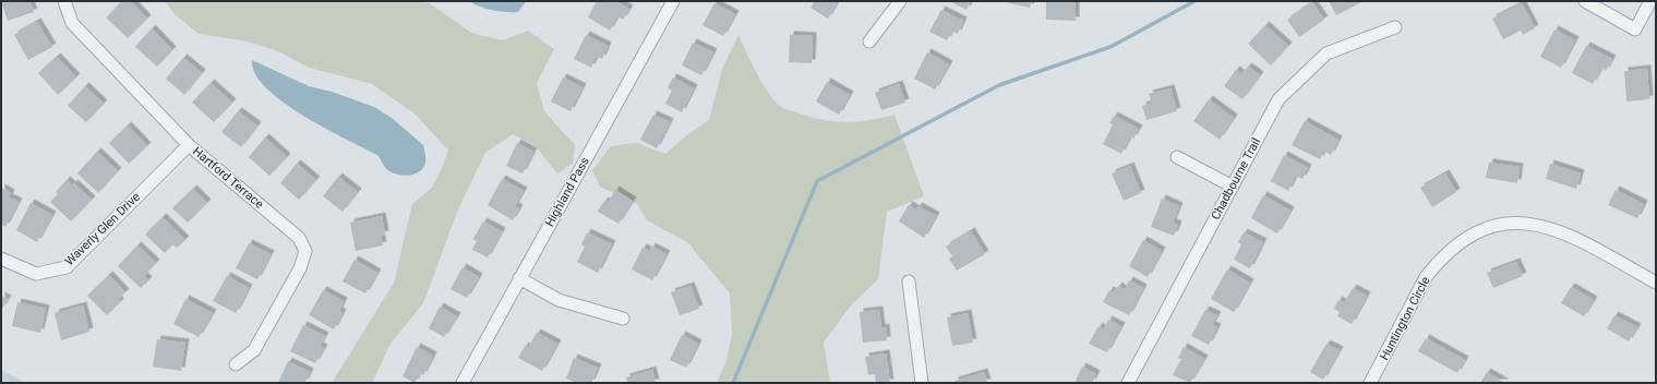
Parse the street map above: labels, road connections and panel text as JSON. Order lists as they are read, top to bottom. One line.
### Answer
{"streets":{"street":["Hartford Terrace","Chadbourne Trail","Highland Pass","Waverly Glen Drive","Huntington Circle"]},"crossings":[["Hartford Terrace","Waverly Glen Drive"]]}
